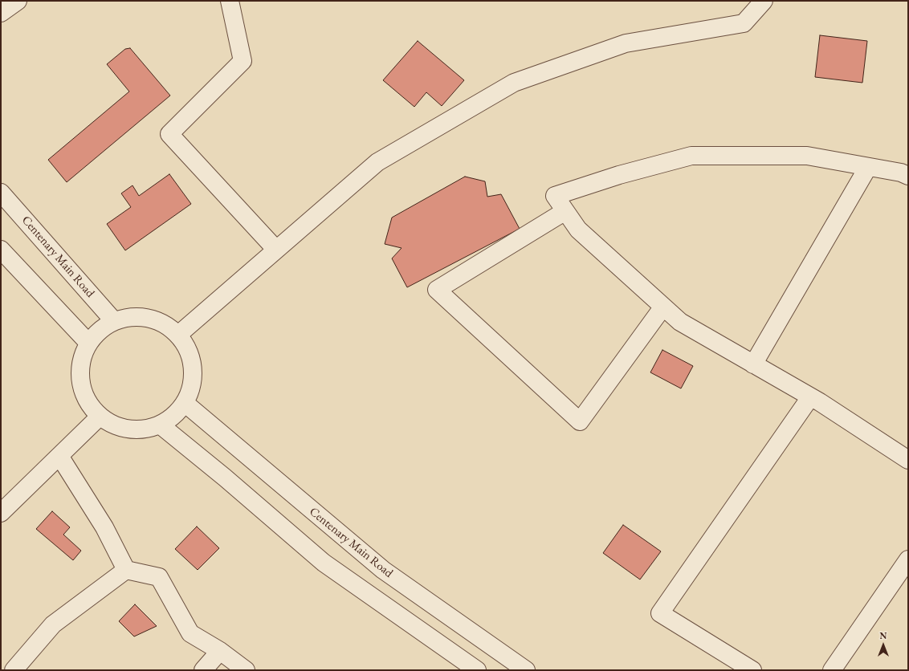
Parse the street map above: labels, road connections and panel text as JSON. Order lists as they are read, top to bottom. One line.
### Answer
{"streets":{"street":["Centenary Main Road"]},"north":"top"}
